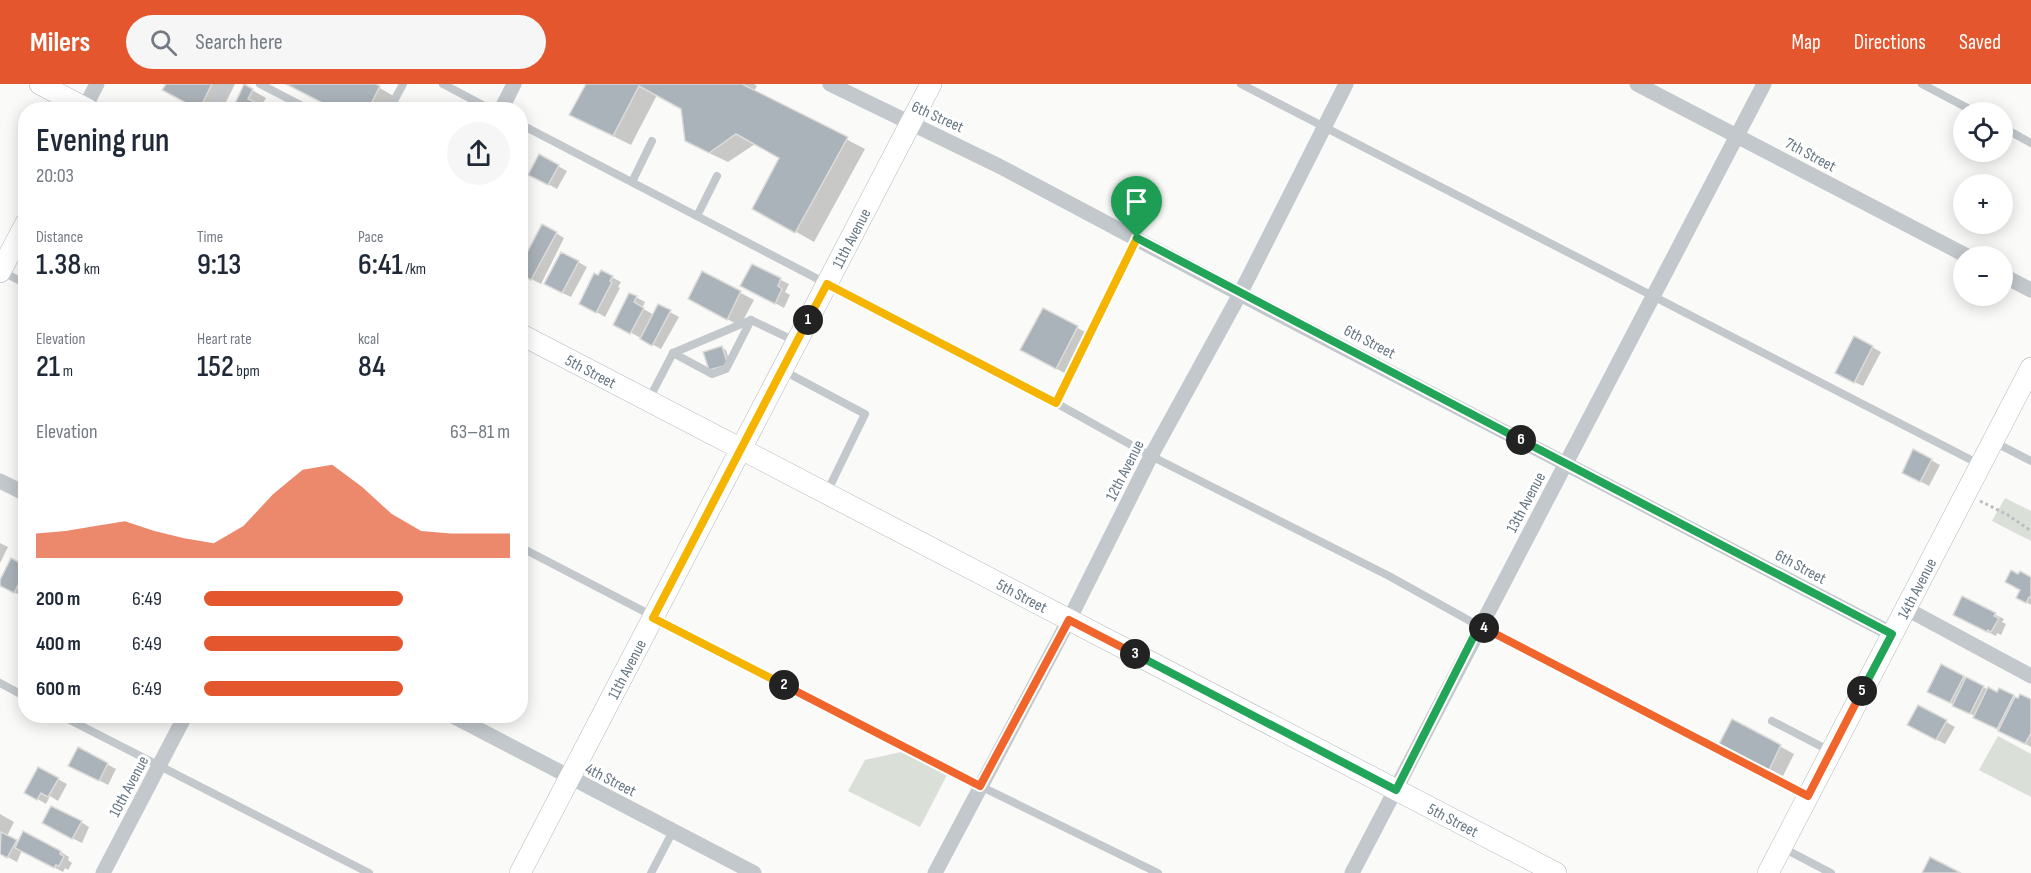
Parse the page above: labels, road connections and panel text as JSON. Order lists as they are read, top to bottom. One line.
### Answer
{"streets":{"main road":["11th Avenue","5th Street","14th Avenue"],"street":["6th Street","7th Street","12th Avenue","13th Avenue","4th Street","10th Avenue"]},"crossings":[["6th Street","11th Avenue"],["6th Street","12th Avenue"],["6th Street","13th Avenue"],["6th Street","14th Avenue"],["7th Street","13th Avenue"],["11th Avenue","5th Street"],["11th Avenue","4th Street"],["5th Street","12th Avenue"],["5th Street","13th Avenue"]],"page":{"header":"Milers","search":"Search here","nav":["Map","Directions","Saved"],"map_buttons":["+","−"],"heading":["Evening run","20:03"],"stats":[["Distance","1.38 km"],["Time","9:13"],["Pace","6:41 /km"],["Elevation","21 m"],["Heart rate","152 bpm"],["kcal","84"]],"pins":["1","6","4","3","2","5"],"chart":["Elevation","63–81 m"],"list":[{"name":"200 m","note":"6:49"},{"name":"400 m","note":"6:49"},{"name":"600 m","note":"6:49"}]}}
